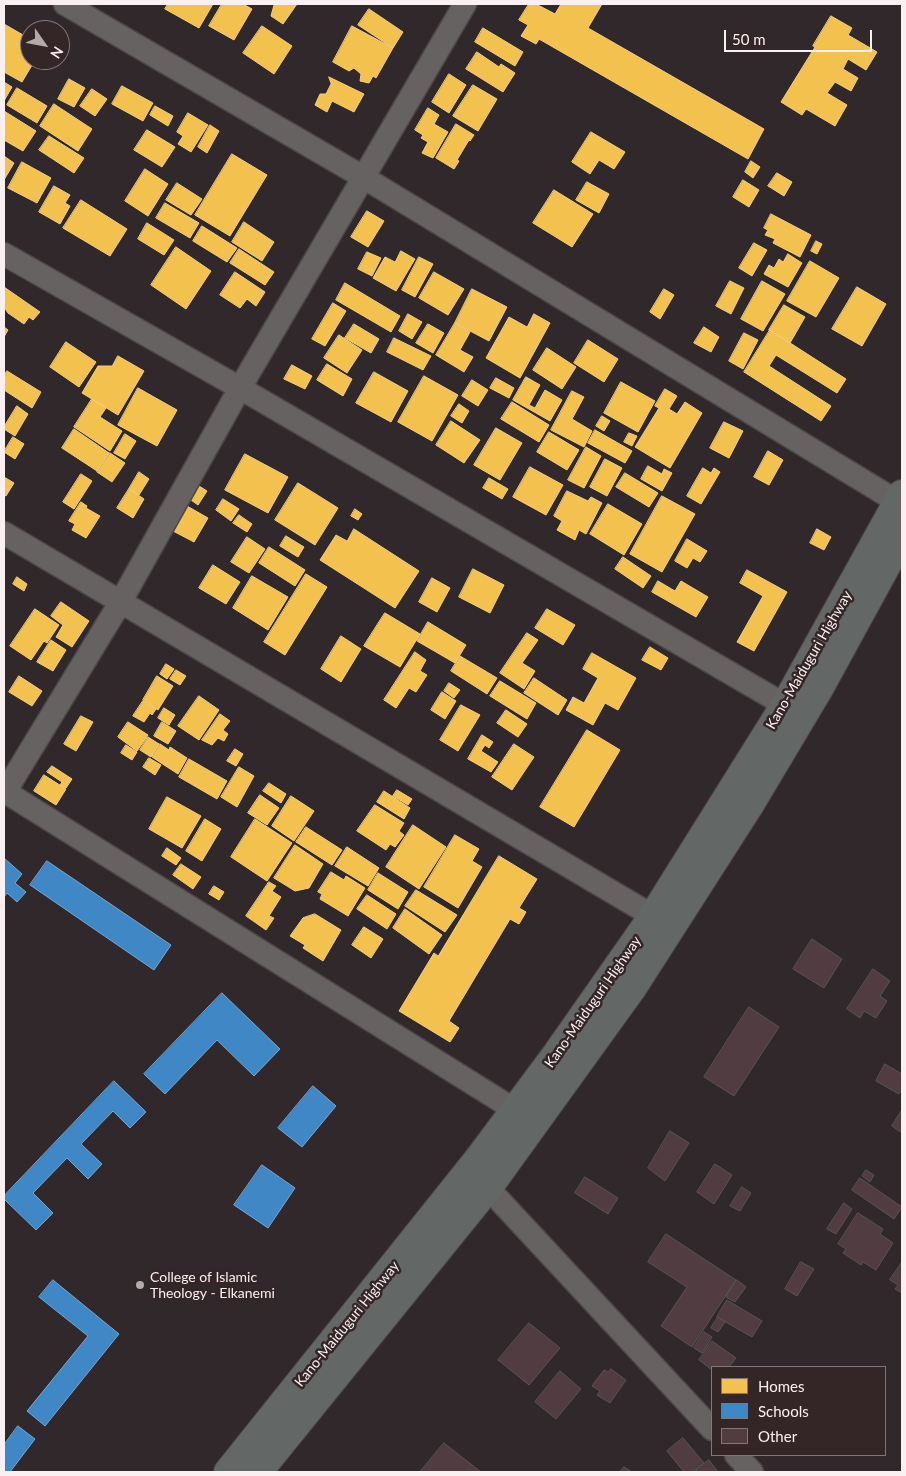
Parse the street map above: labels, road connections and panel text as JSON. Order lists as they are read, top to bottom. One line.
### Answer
{"streets":{"highway":["Kano-Maiduguri Highway"]},"places":["College of Islamic Theology - Elkanemi"],"legend":["Homes","Schools","Other"],"scale_bar":"50 m","north":"bottom right"}
